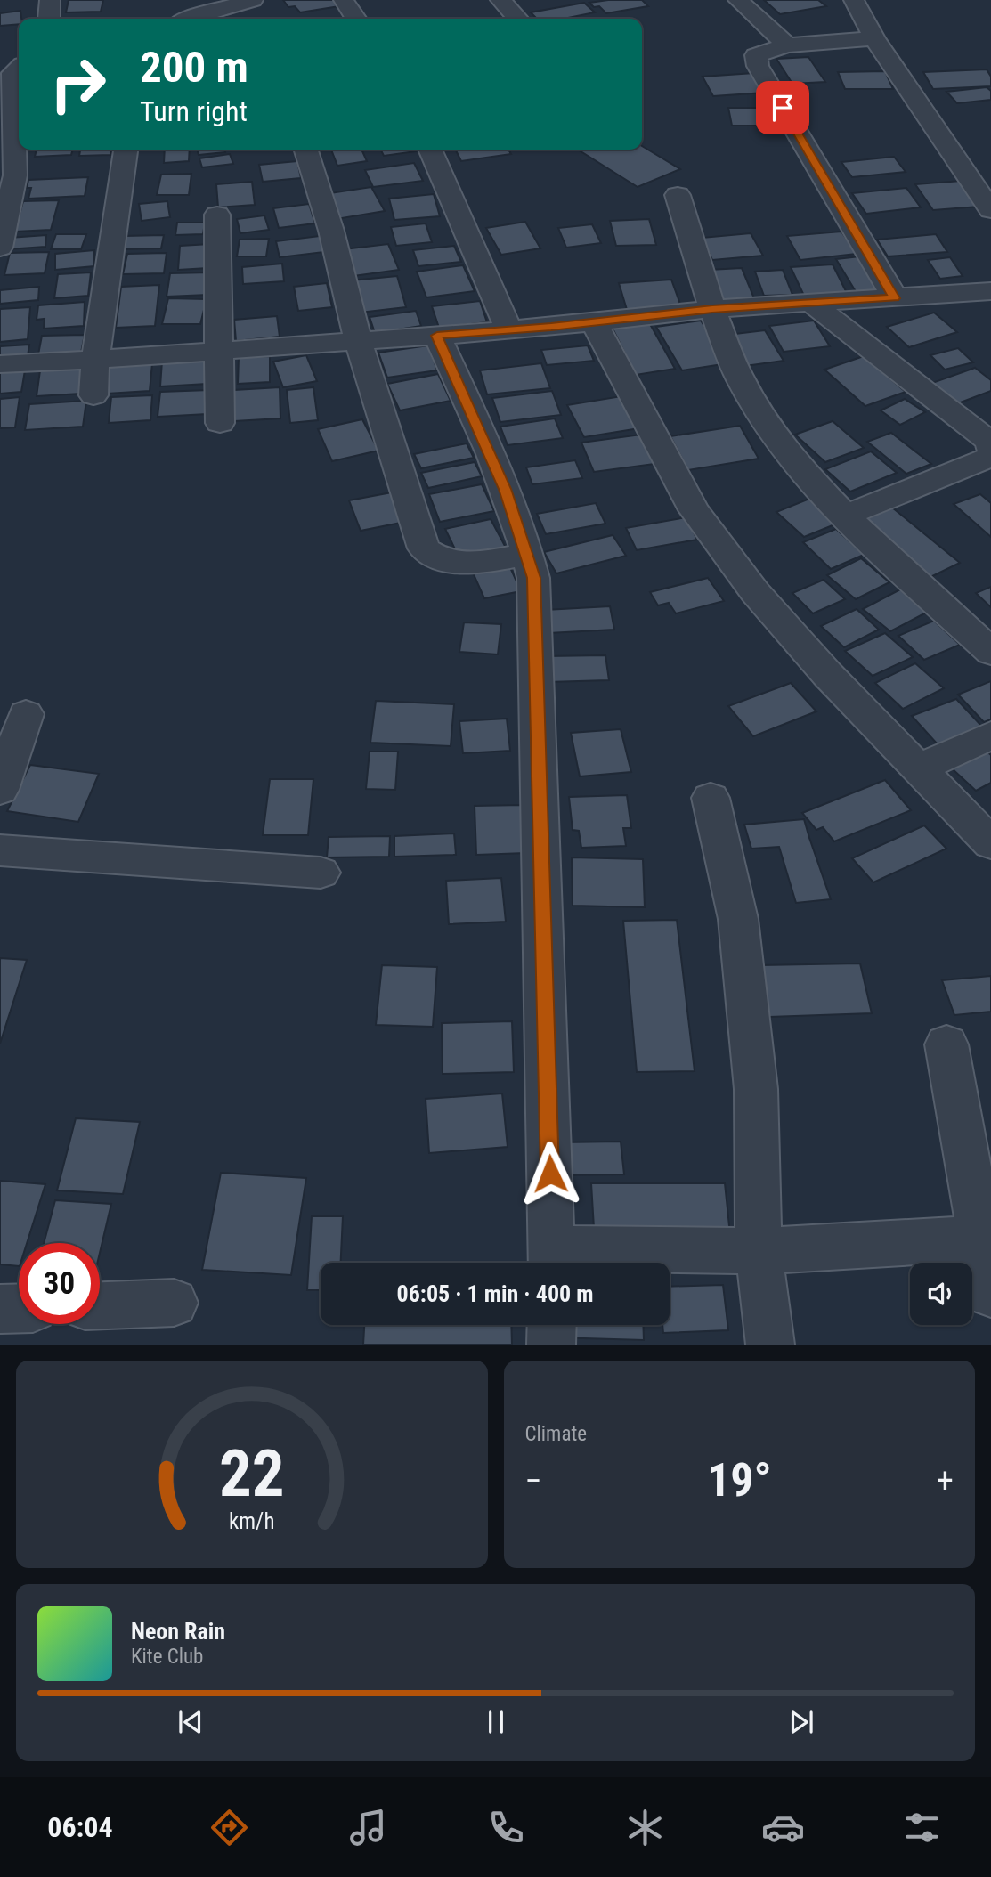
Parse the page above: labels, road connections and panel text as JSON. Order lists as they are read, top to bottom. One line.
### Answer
{"page":{"turn":["200 m","Turn right"],"limit":"30","trip":"06:05 · 1 min · 400 m","tile":"Climate","heat":["−","19°","+"],"song":["Neon Rain","Kite Club"],"tabs":"06:04","gauge":["22","km/h"]}}
